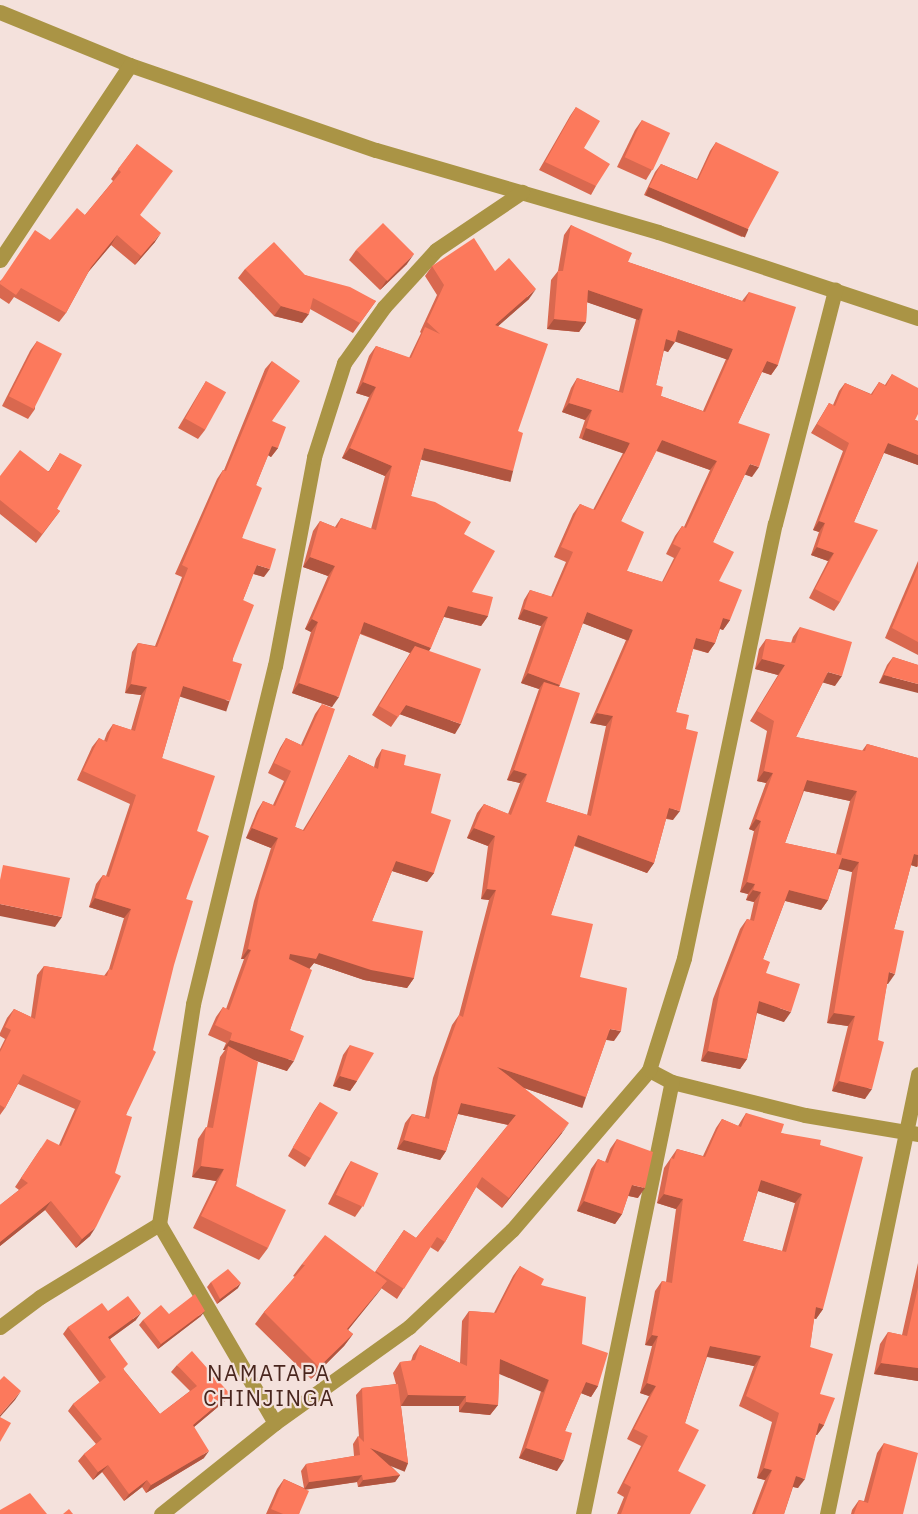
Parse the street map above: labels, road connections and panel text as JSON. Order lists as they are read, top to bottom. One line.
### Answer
{"districts":["NAMATAPA CHINJINGA"]}
